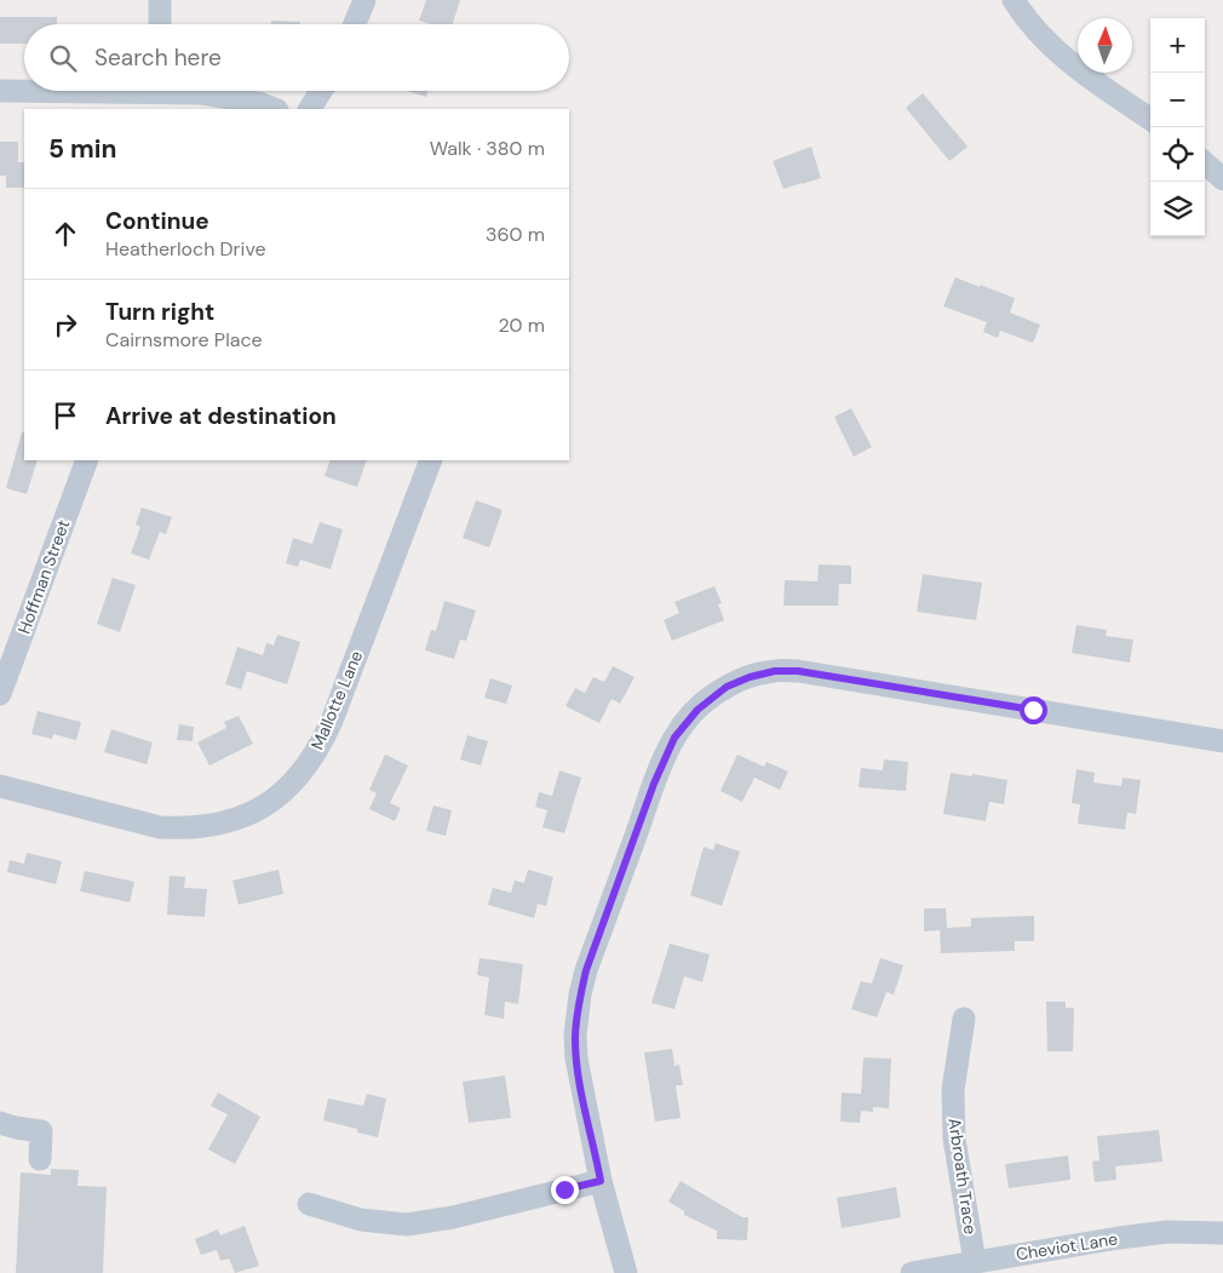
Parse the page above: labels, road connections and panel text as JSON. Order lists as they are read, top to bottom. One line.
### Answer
{"streets":{"street":["Hoffman Street","Mallotte Lane","Arbroath Trace","Cheviot Lane"]},"crossings":[["Arbroath Trace","Cheviot Lane"]],"north":"top","page":{"map_buttons":["+","−"],"search":"Search here","heading":["5 min","Walk · 380 m"],"list":[["Continue","Heatherloch Drive","360 m"],["Turn right","Cairnsmore Place","20 m"],"Arrive at destination"]}}
